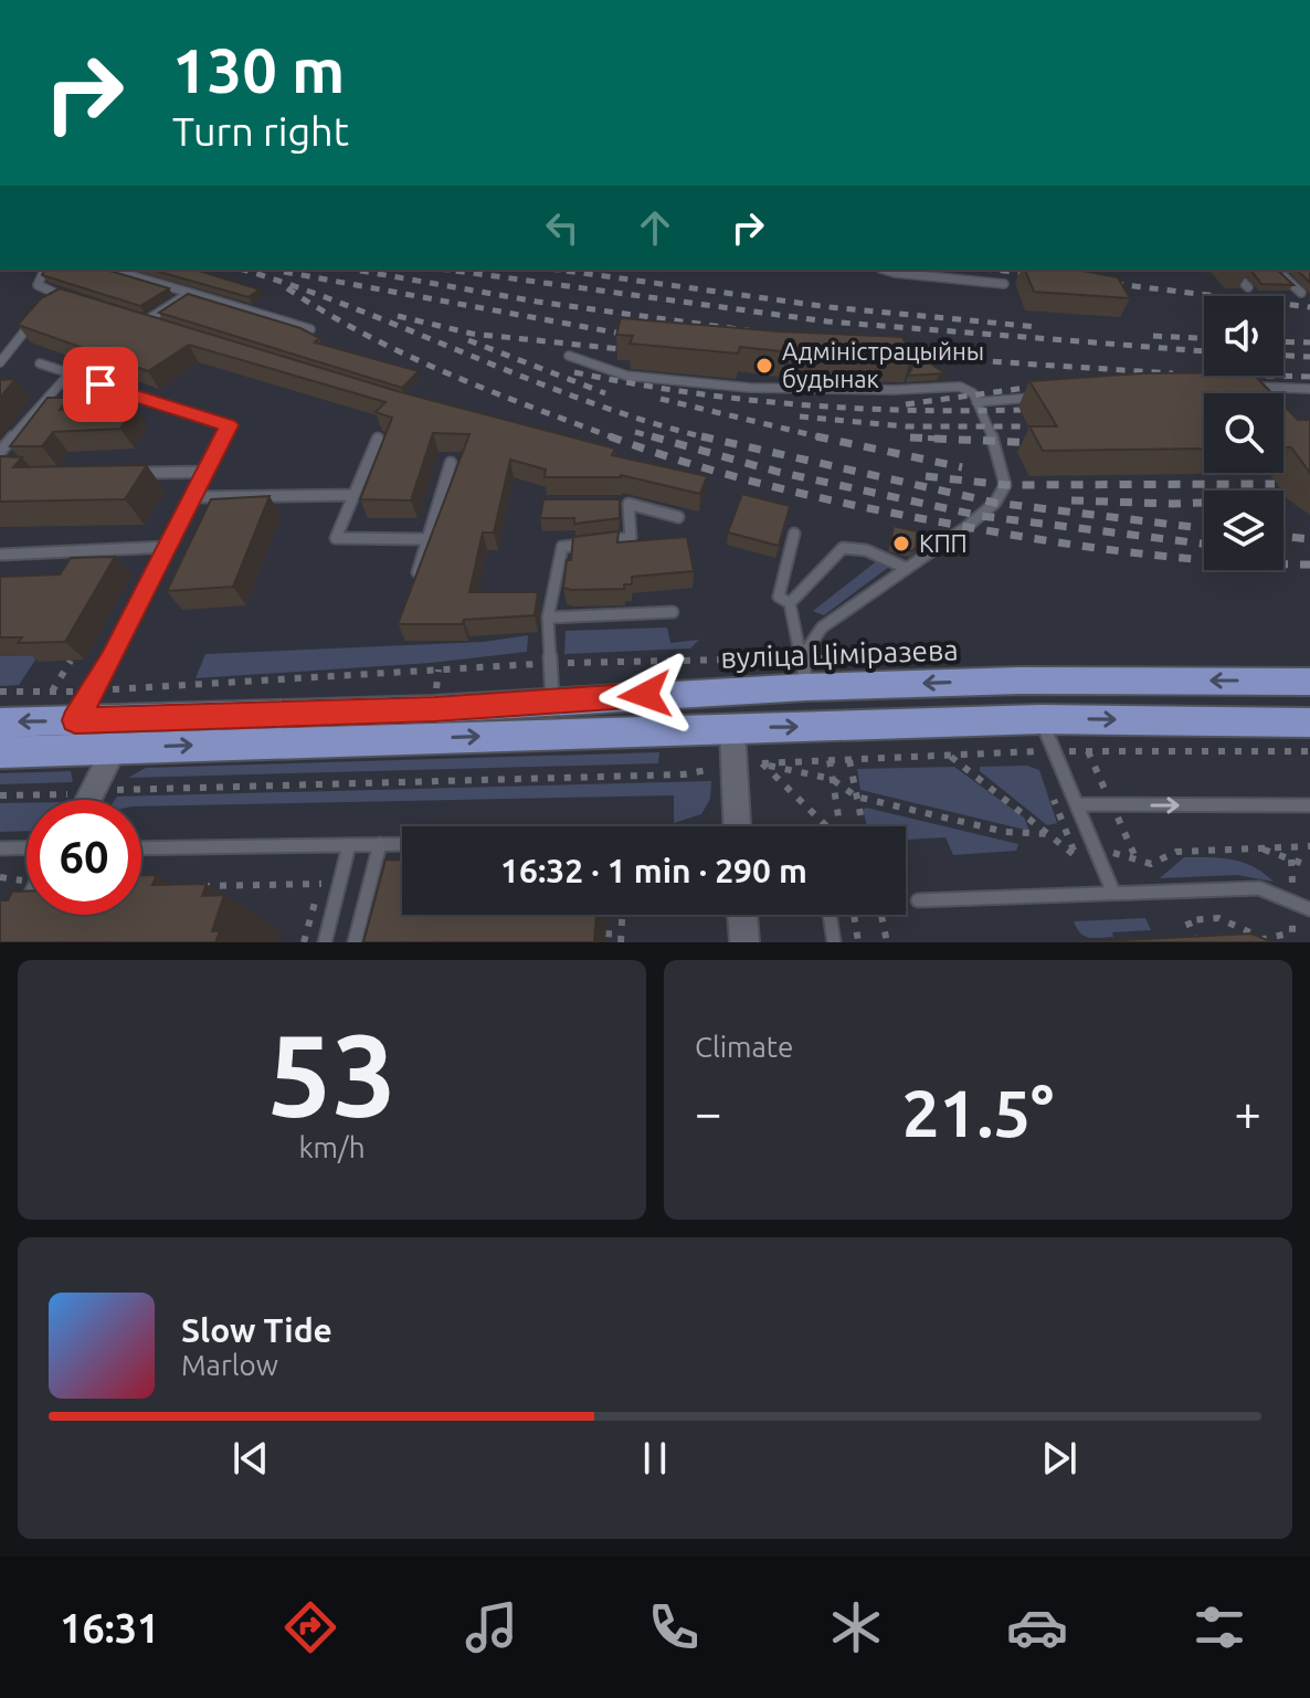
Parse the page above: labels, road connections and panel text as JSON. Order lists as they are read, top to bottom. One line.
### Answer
{"streets":{"main road":["вуліца Ціміразева"]},"places":["Адміністрацыйны будынак","КПП"],"page":{"turn":["130 m","Turn right"],"limit":"60","trip":"16:32 · 1 min · 290 m","tile":[["53","km/h"],"Climate"],"heat":["−","21.5°","+"],"song":["Slow Tide","Marlow"],"tabs":"16:31"}}
